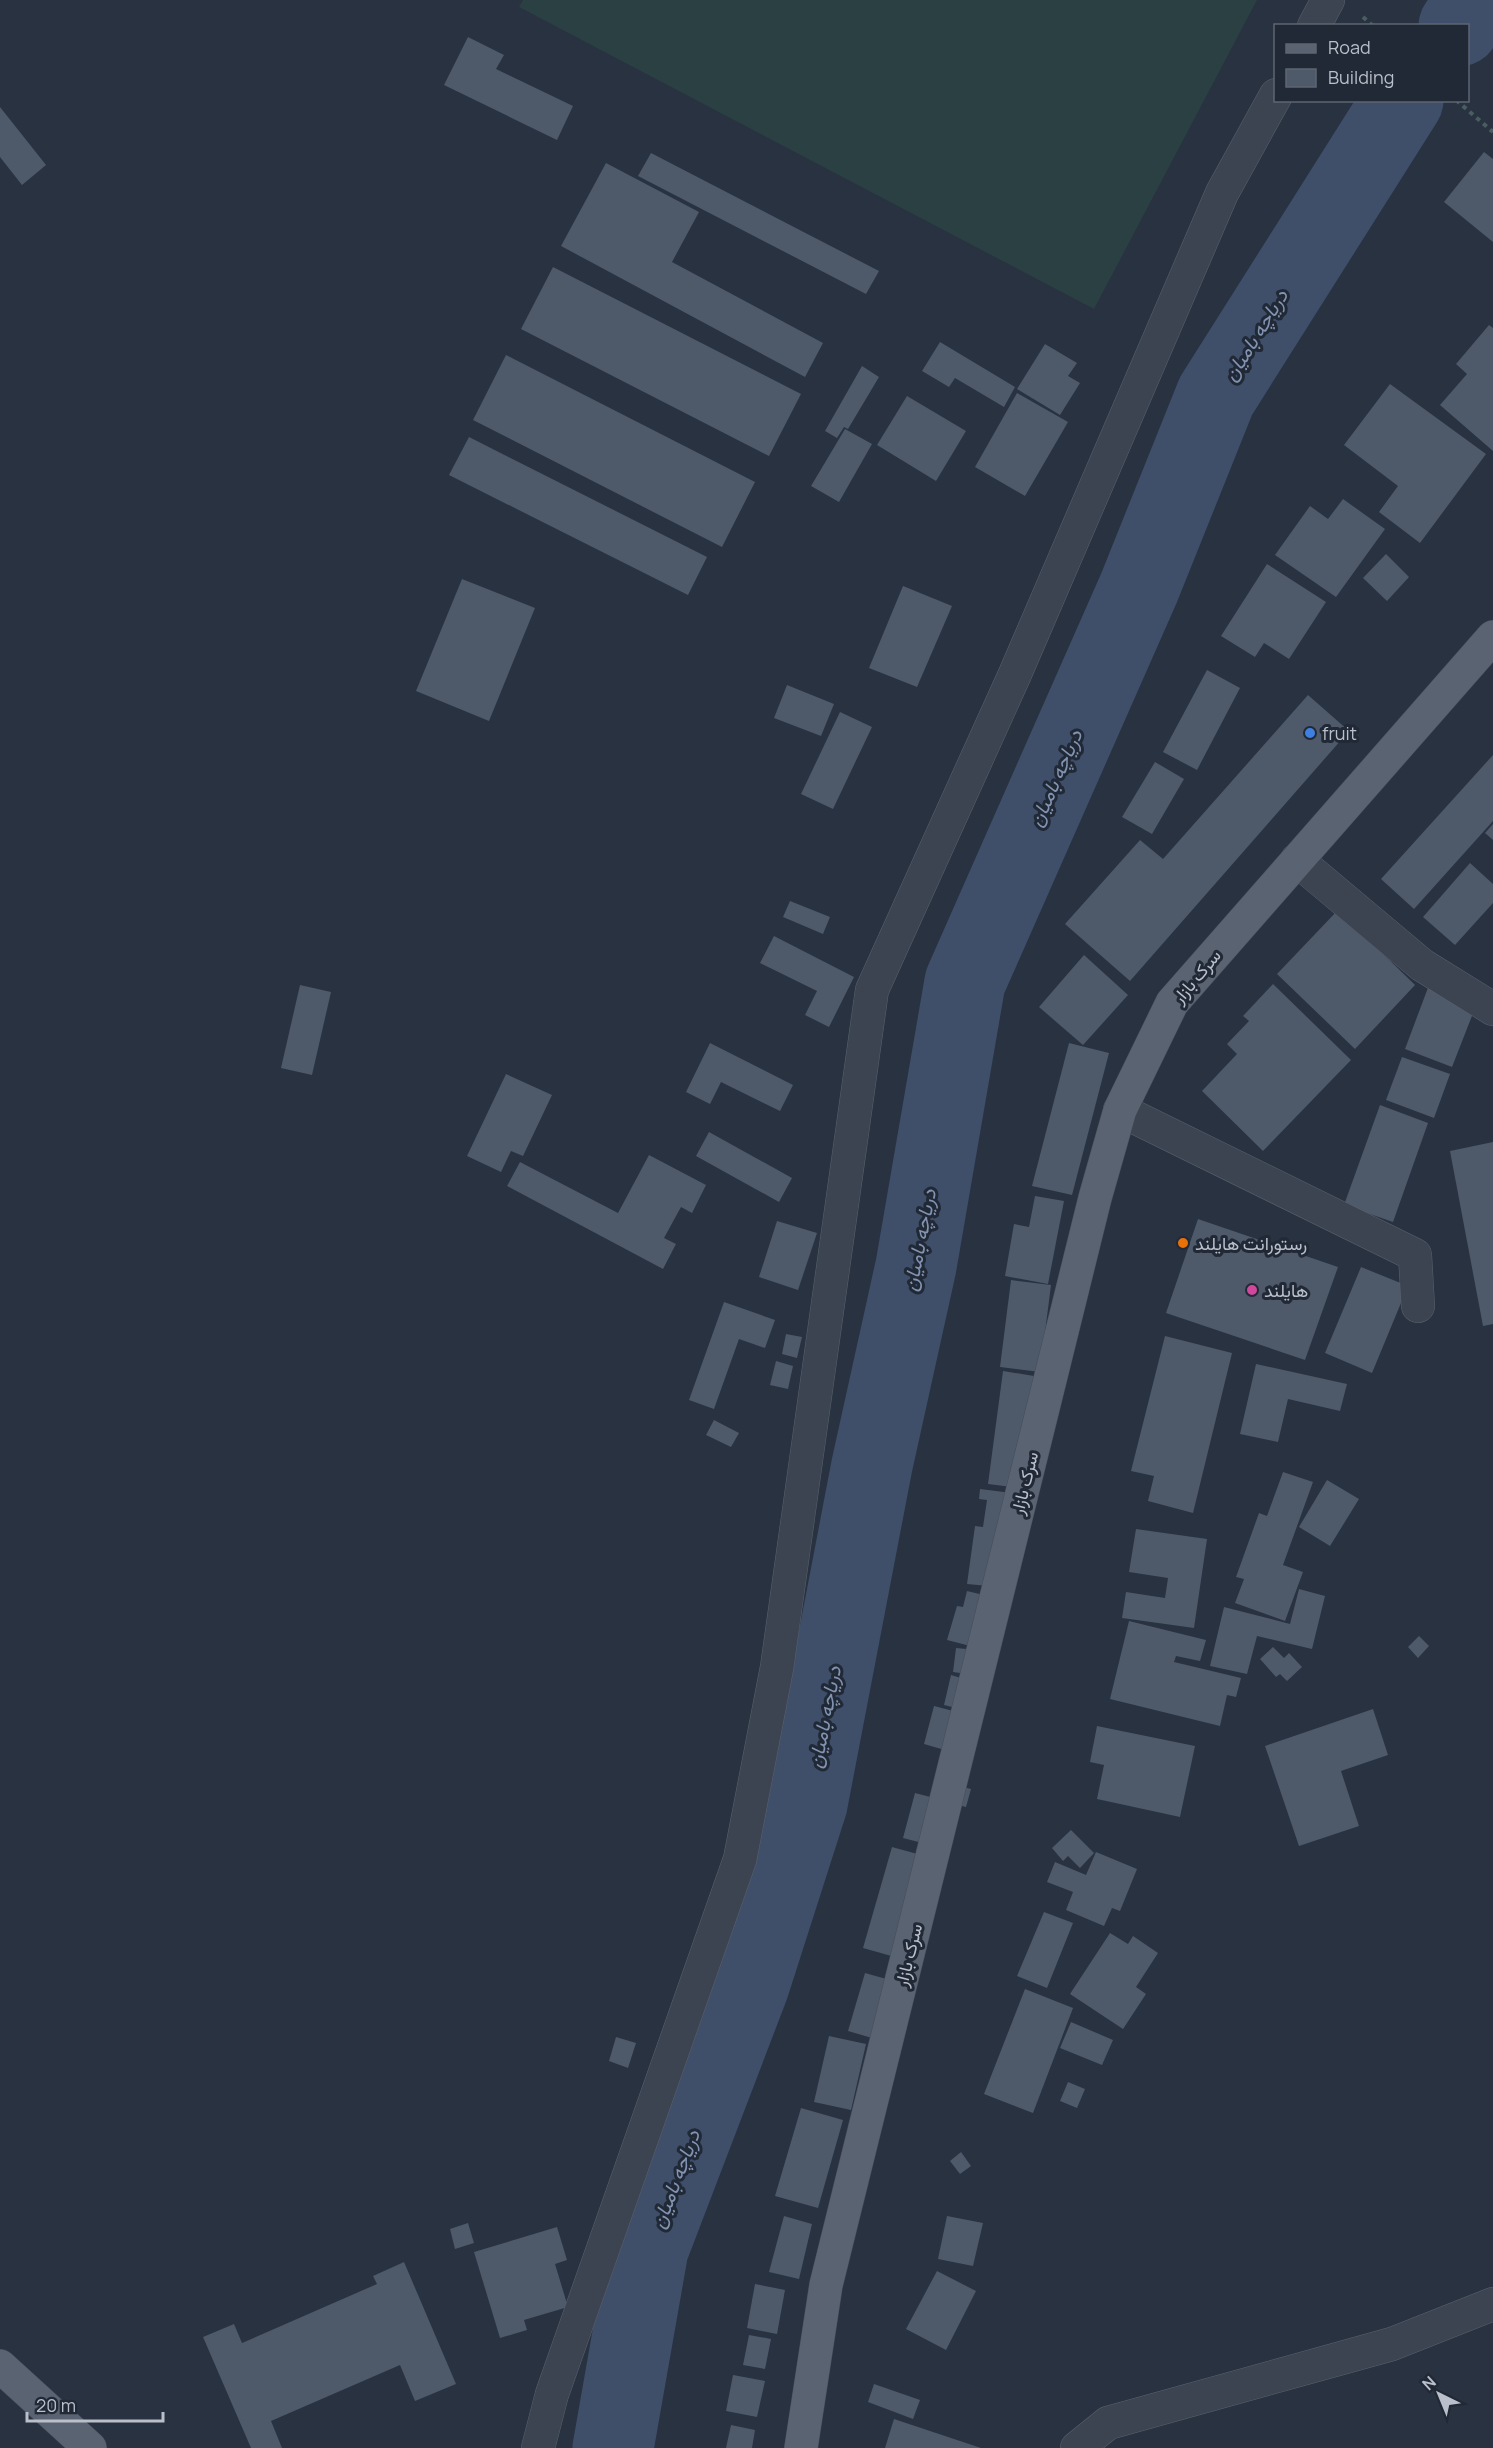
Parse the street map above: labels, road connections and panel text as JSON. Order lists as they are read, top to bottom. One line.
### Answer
{"streets":{"main road":["سرک بازار"]},"water":["دریاچه بامیان"],"places":["fruit","رستورانت هایلند","هایلند"],"legend":["Road","Building"],"scale_bar":"20 m","north":"top left"}
